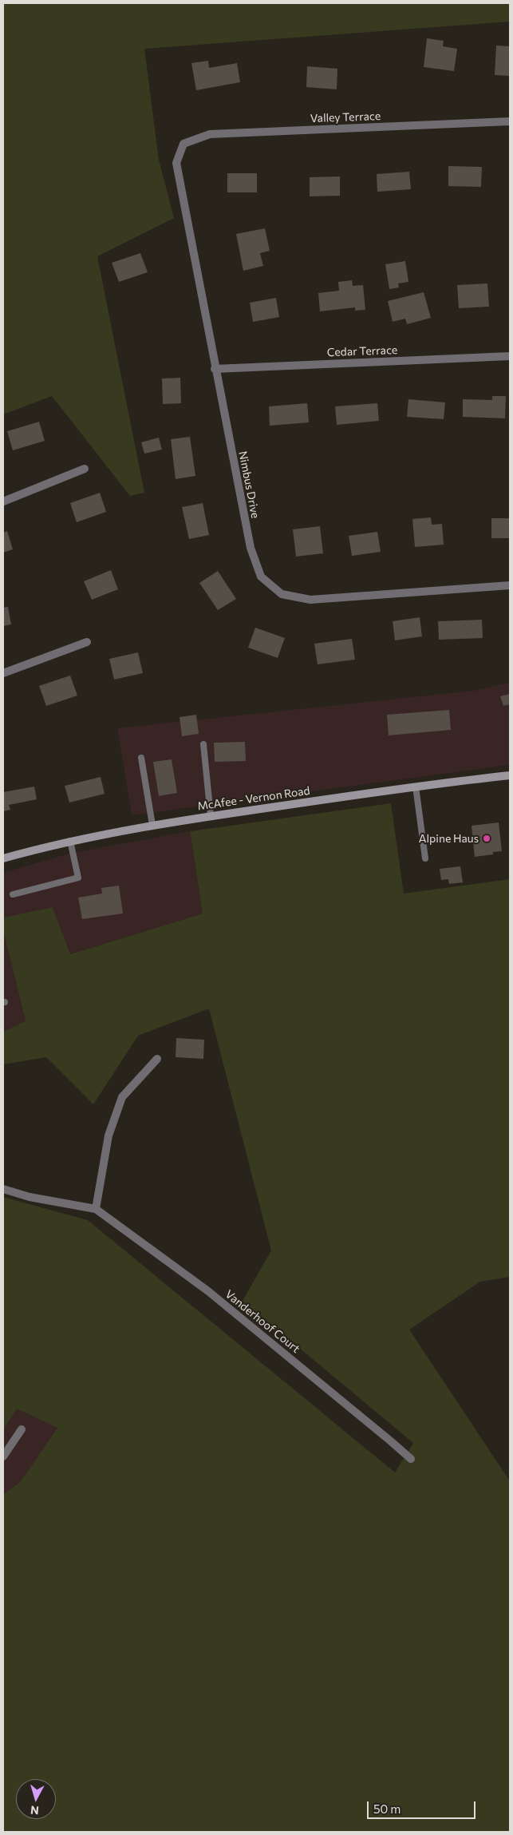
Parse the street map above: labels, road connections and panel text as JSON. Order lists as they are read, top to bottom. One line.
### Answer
{"streets":{"main road":["McAfee - Vernon Road"],"street":["Valley Terrace","Cedar Terrace","Nimbus Drive","Vanderhoof Court"]},"crossings":[["Valley Terrace","Nimbus Drive"],["Cedar Terrace","Nimbus Drive"]],"places":["Alpine Haus"],"scale_bar":"50 m","north":"bottom"}
